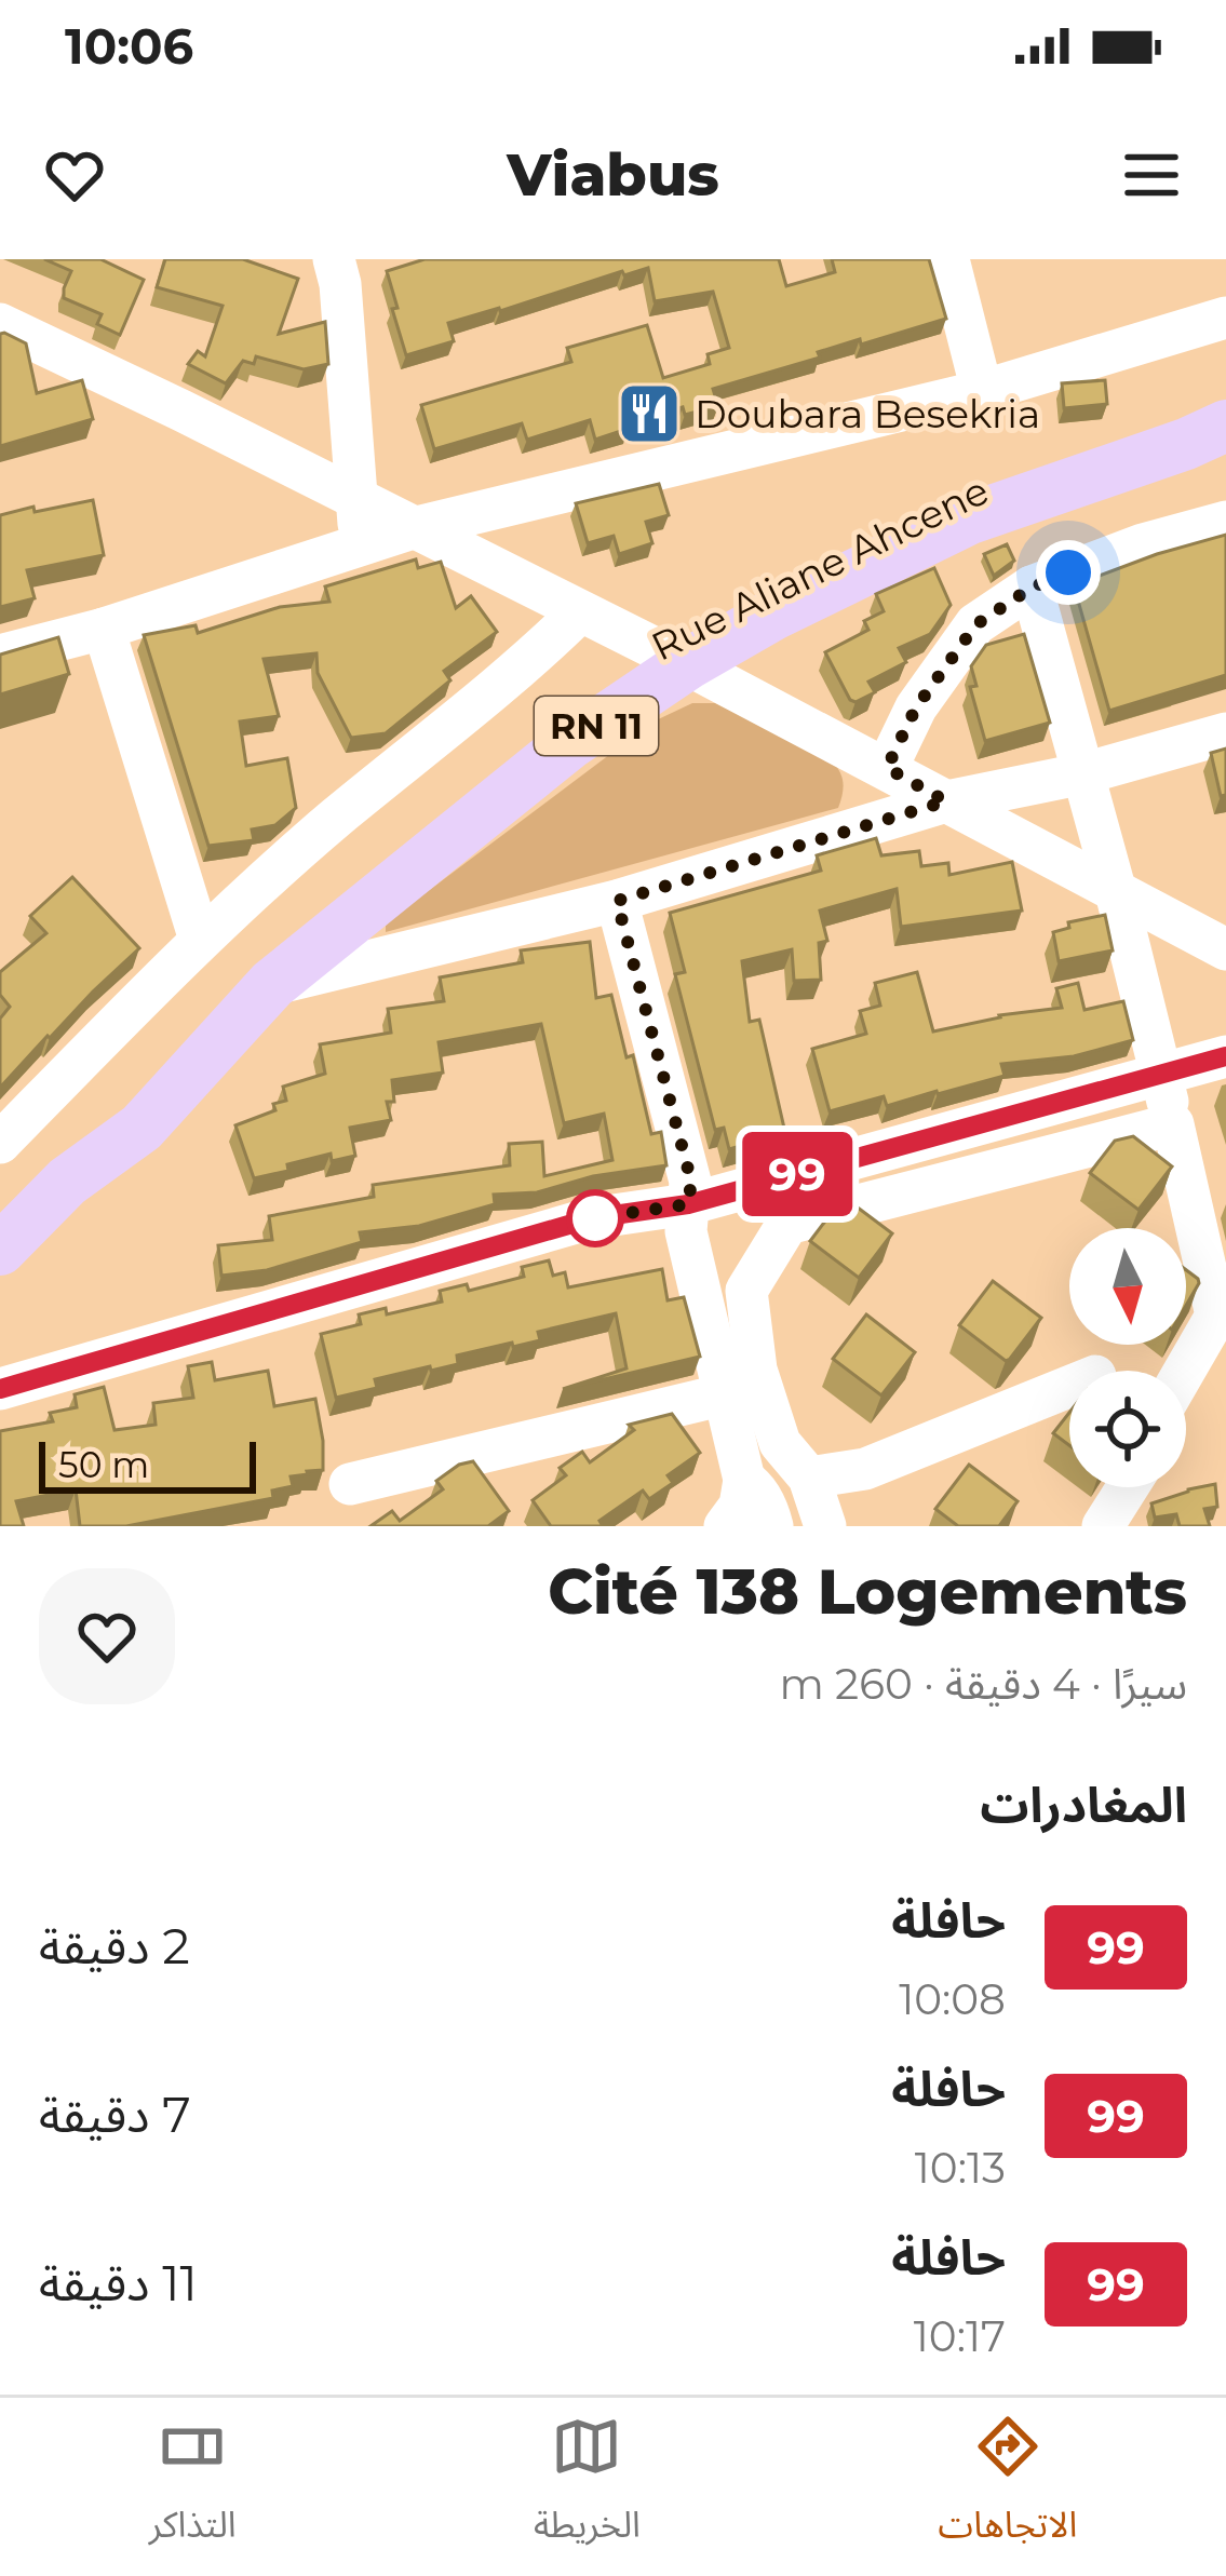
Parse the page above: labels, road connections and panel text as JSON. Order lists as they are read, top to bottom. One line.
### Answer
{"streets":{"main road":["Rue Aliane Ahcene","RN 11"]},"places":{"restaurant":["Doubara Besekria"]},"lines":["bus line 99"],"scale_bar":"50 m","north":"bottom","page":{"status":"10:06","header":"Viabus","on_map":"99","scale":"50 m","heading":[["Cité 138 Logements","سيرًا · 4 دقيقة · 260 m"],"المغادرات"],"list":[{"mark":"99","name":"حافلة","note":"10:08","value":"2 دقيقة"},{"mark":"99","name":"حافلة","note":"10:13","value":"7 دقيقة"},{"mark":"99","name":"حافلة","note":"10:17","value":"11 دقيقة"}],"tabs":["الاتجاهات","الخريطة","التذاكر"]}}
